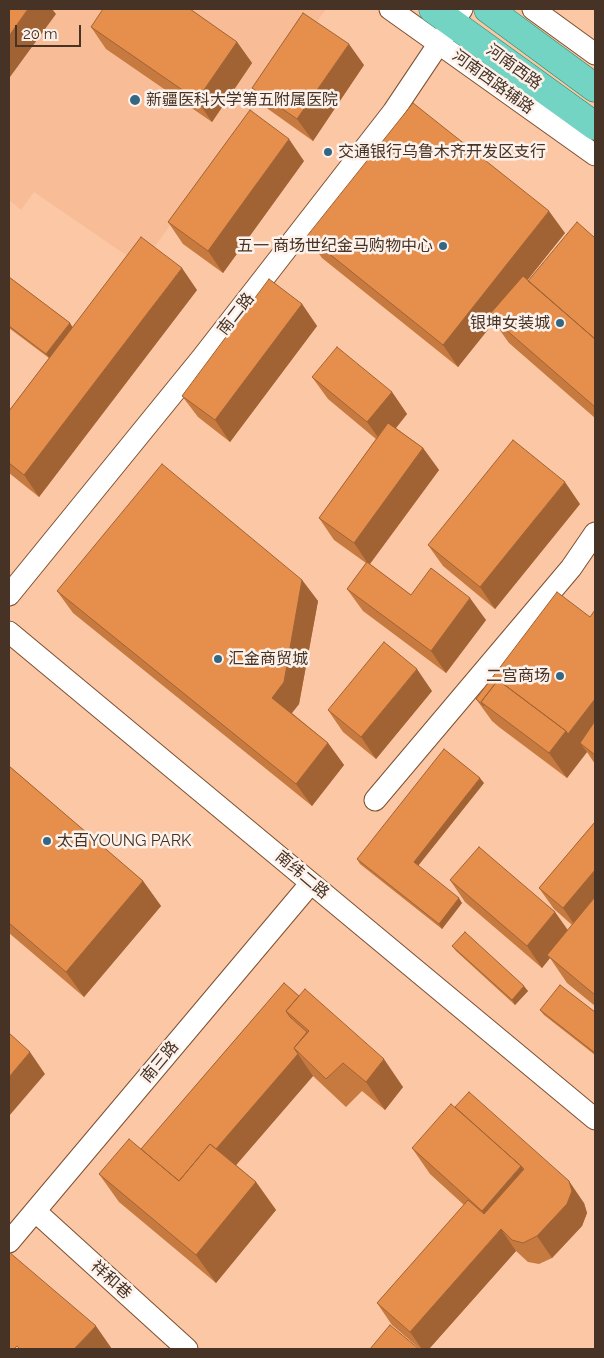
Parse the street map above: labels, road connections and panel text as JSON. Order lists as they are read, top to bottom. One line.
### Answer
{"streets":{"main road":["河南西路"],"street":["河南西路辅路","南二路","南纬二路","南三路","祥和巷"]},"crossings":[["河南西路","河南西路辅路"],["河南西路","南二路"],["河南西路辅路","南二路"],["南纬二路","南三路"],["南三路","祥和巷"]],"places":["新疆医科大学第五附属医院","交通银行乌鲁木齐开发区支行","五一 商场世纪金马购物中心","银坤女装城","汇金商贸城","二宫商场","太百YOUNG PARK"],"scale_bar":"20 m"}
